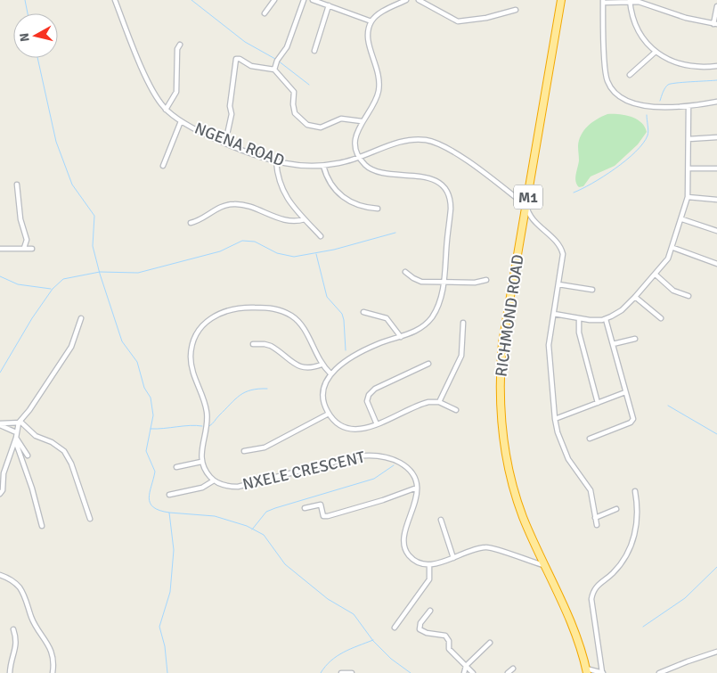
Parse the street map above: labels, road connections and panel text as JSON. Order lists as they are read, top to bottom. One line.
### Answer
{"streets":{"highway":["M1","RICHMOND ROAD"],"street":["NGENA ROAD","NXELE CRESCENT"]},"crossings":[["NGENA ROAD","RICHMOND ROAD"]],"north":"left"}
